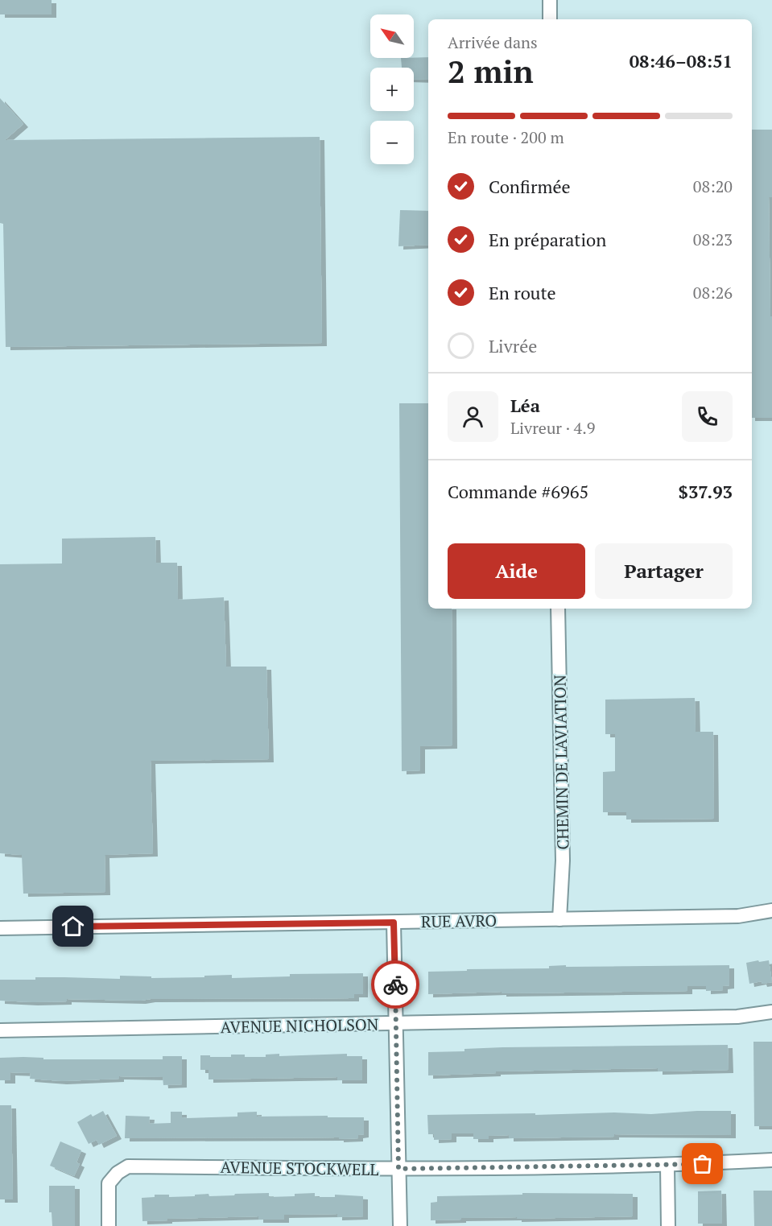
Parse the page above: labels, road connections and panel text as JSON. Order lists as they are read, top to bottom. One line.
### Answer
{"streets":{"street":["CHEMIN DE L'AVIATION","RUE AVRO","AVENUE NICHOLSON","AVENUE STOCKWELL"]},"crossings":[["CHEMIN DE L'AVIATION","RUE AVRO"]],"north":"top left","page":{"map_buttons":["+","−"],"heading":["2 min","Arrivée dans","08:46–08:51"],"panel":["Léa","Livreur · 4.9","Commande #6965","$37.93"],"bar":"En route · 200 m","list":[["Confirmée","08:20"],["En préparation","08:23"],["En route","08:26"],"Livrée"],"buttons":["Aide","Partager"]}}
